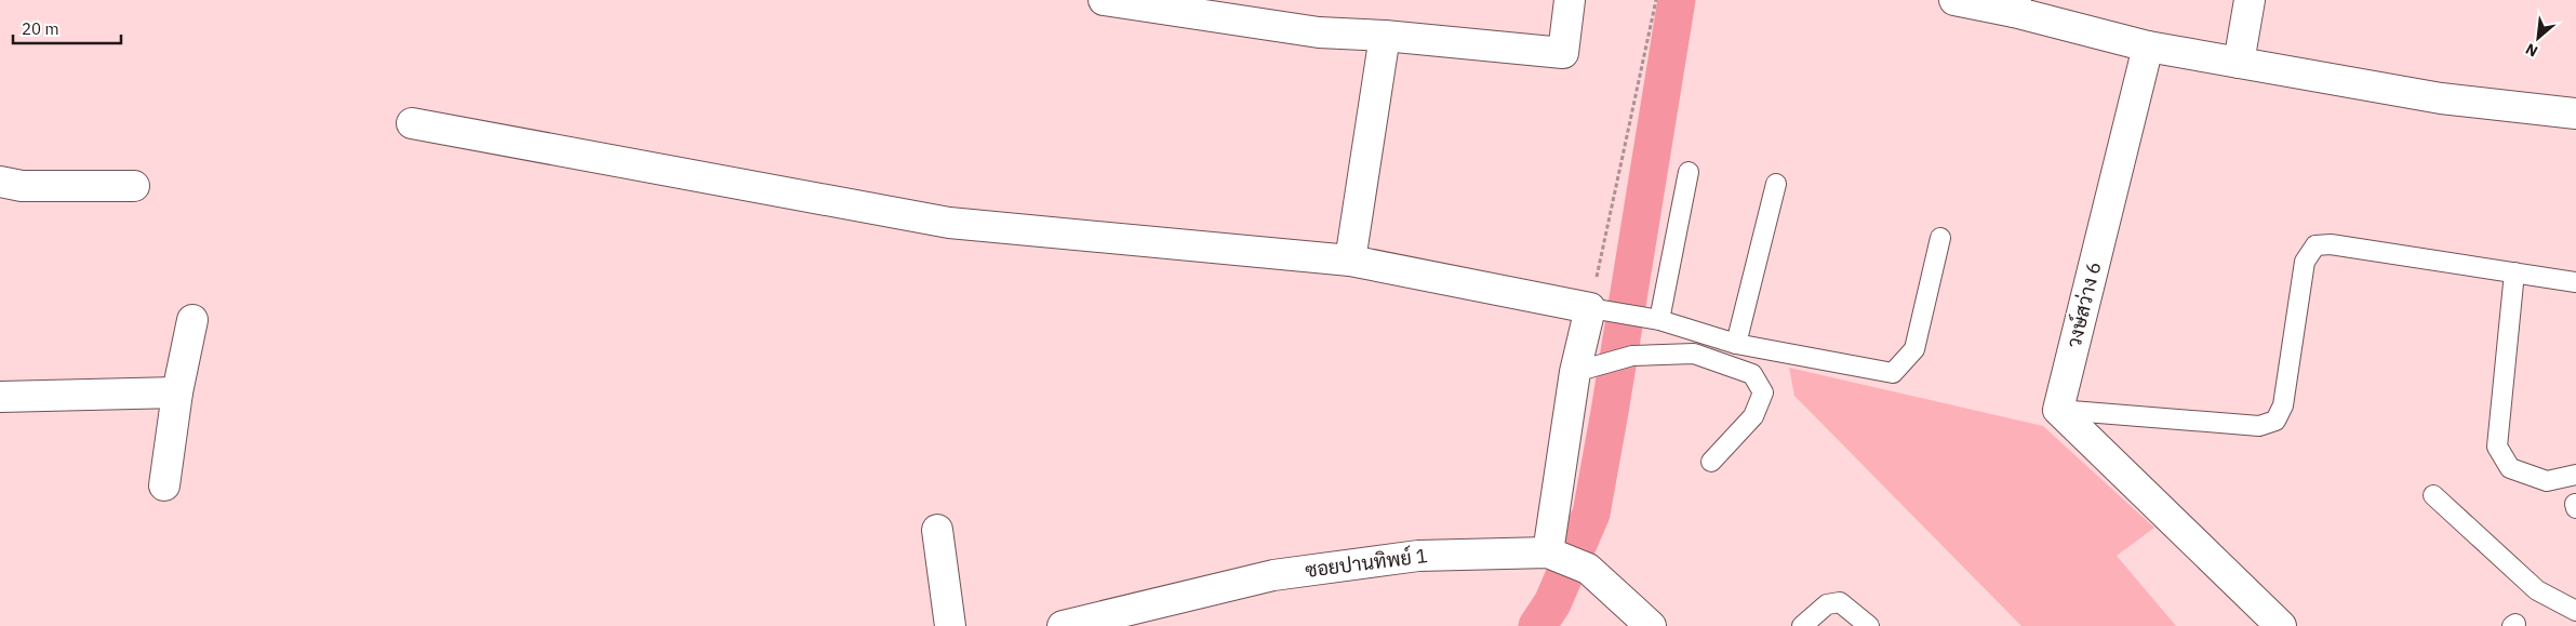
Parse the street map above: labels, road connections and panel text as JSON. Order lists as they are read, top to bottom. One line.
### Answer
{"streets":{"street":["วงษ์สว่าง 6","ซอยปานทิพย์ 1"]},"scale_bar":"20 m","north":"bottom left"}
